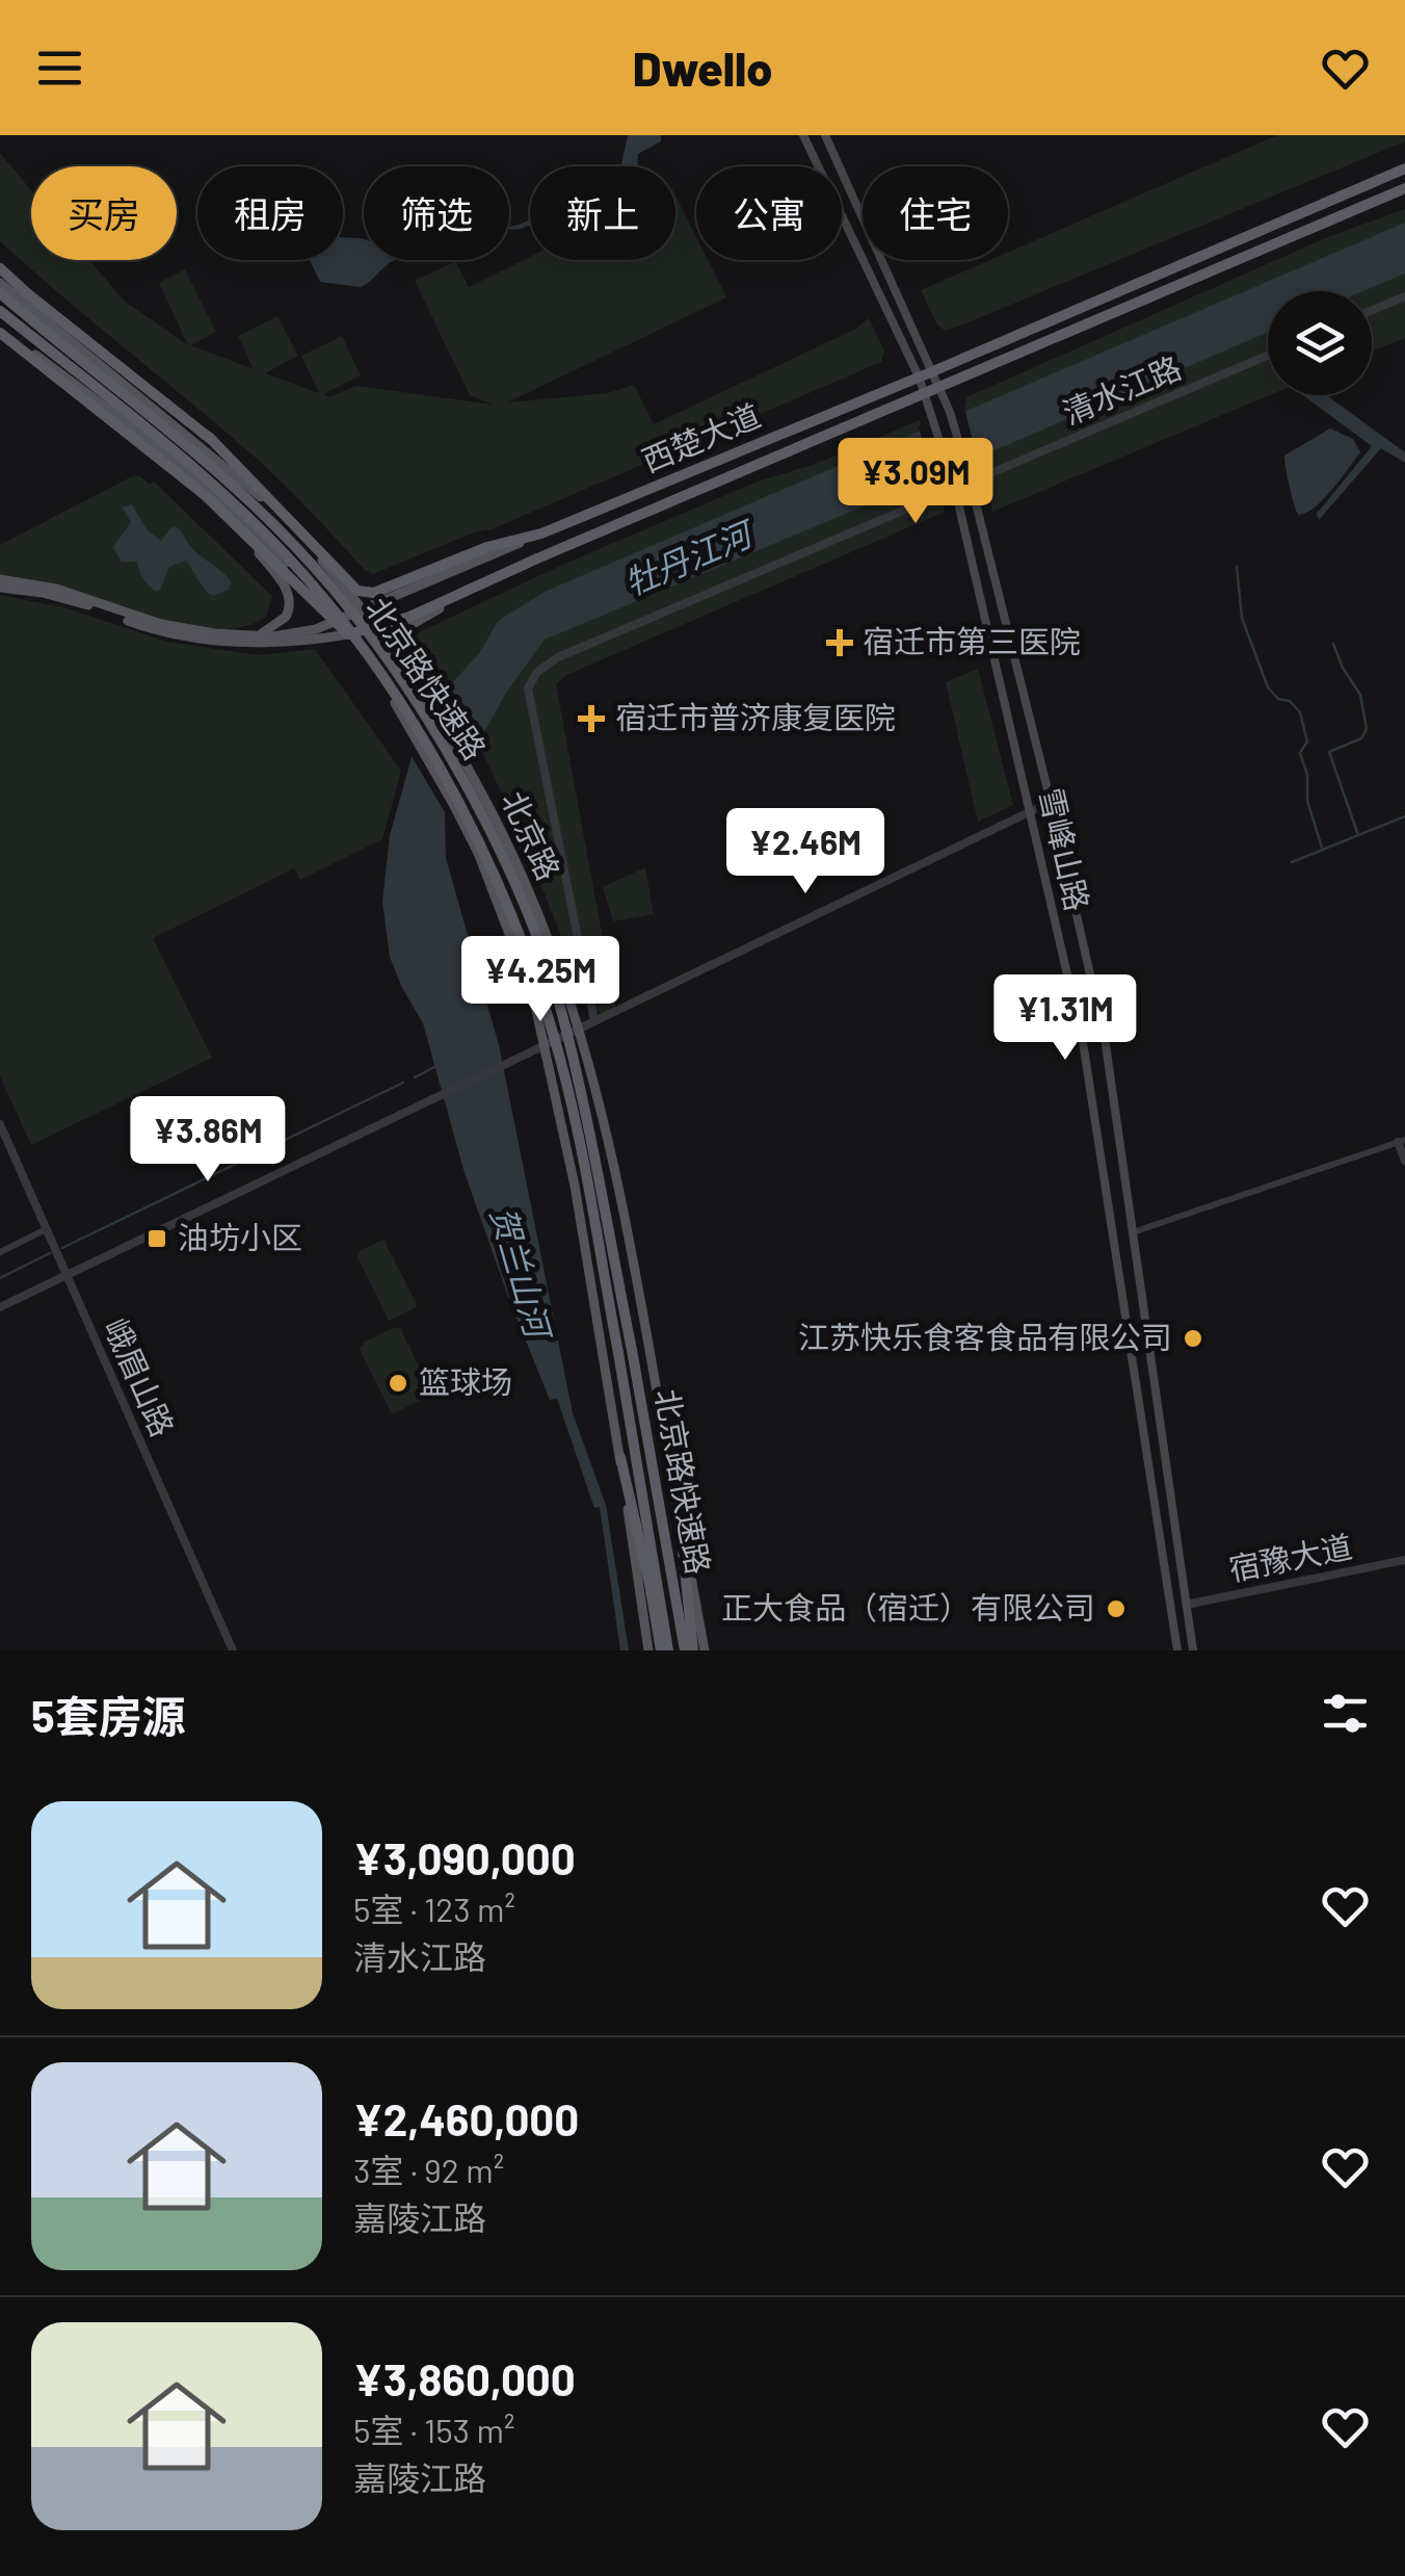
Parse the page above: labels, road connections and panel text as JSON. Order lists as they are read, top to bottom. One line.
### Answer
{"streets":{"highway":["西楚大道","北京路快速路"],"main road":["北京路","雪峰山路"],"street":["清水江路","峨眉山路","宿豫大道"]},"crossings":[["清水江路","雪峰山路"],["西楚大道","北京路"],["西楚大道","雪峰山路"],["雪峰山路","宿豫大道"]],"water":["牡丹江河","贺兰山河"],"places":{"health":["宿迁市第三医院","宿迁市普济康复医院"],"transit":["油坊小区"],"other":["江苏快乐食客食品有限公司","篮球场","正大食品（宿迁）有限公司"]},"page":{"header":"Dwello","chip":["买房","租房","筛选","新上","公寓","住宅"],"price":["¥3.09M","¥2.46M","¥4.25M","¥1.31M","¥3.86M"],"heading":"5套房源","list":[{"name":"¥3,090,000","note":"5室 · 123 m² · 清水江路"},{"name":"¥2,460,000","note":"3室 · 92 m² · 嘉陵江路"},{"name":"¥3,860,000","note":"5室 · 153 m² · 嘉陵江路"}]}}
